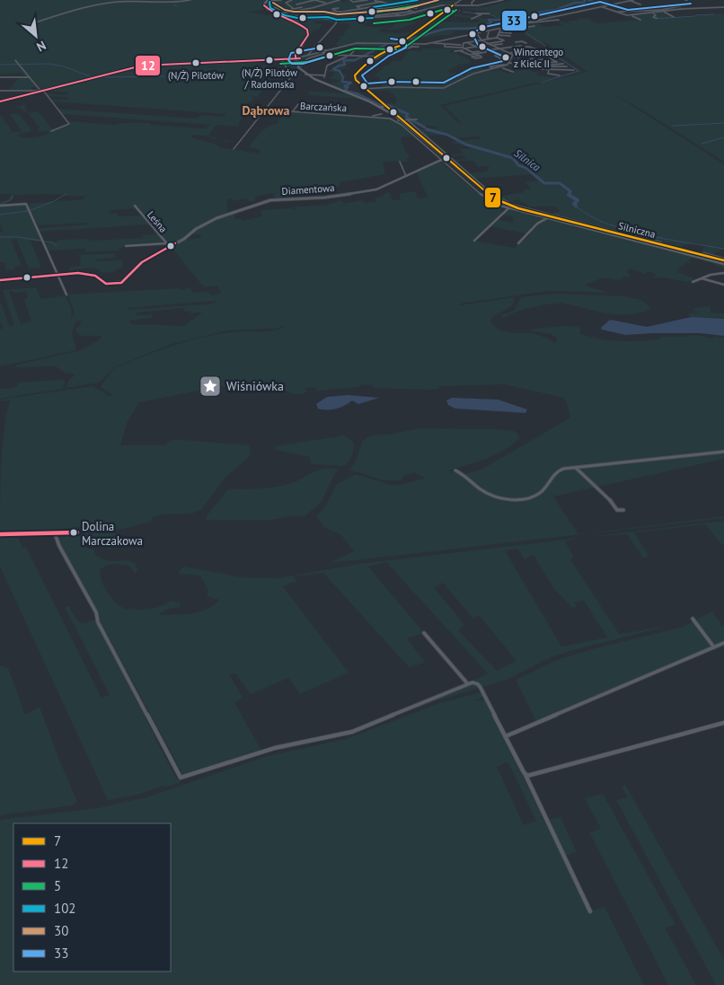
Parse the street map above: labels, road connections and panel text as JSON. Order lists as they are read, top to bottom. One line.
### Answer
{"streets":{"main road":["Diamentowa"],"street":["Barczańska","Leśna","Silniczna"]},"crossings":[["Diamentowa","Leśna"],["Diamentowa","Silniczna"]],"districts":["Dąbrowa"],"water":["Silnica"],"places":{"other":["Wincentego z Kielc II","(N/Ż) Pilotów / Radomska","(N/Ż) Pilotów","Dolina Marczakowa"],"place":["Wiśniówka"]},"lines":["transit line 102","transit line 30","transit line 33","transit line 7","transit line 12","transit line 5"],"legend":["7","12","5","102","30","33"],"north":"bottom right"}
